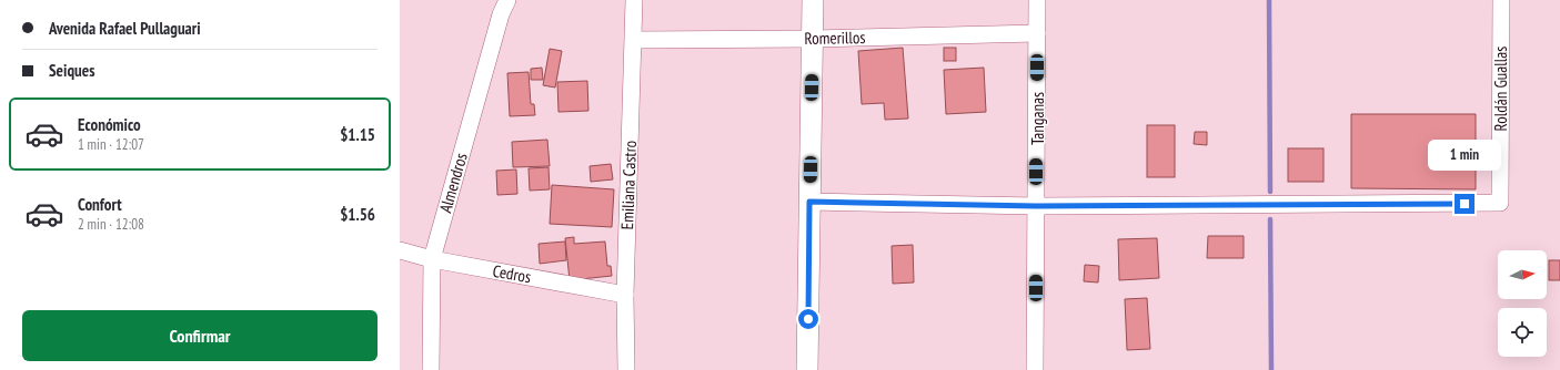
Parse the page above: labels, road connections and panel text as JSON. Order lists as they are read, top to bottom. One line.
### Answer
{"streets":{"street":["Romerillos","Roldán Guallas","Tanganas","Almendros","Emiliana Castro","Cedros"]},"crossings":[["Romerillos","Tanganas"],["Romerillos","Emiliana Castro"],["Roldán Guallas","Tanganas"],["Almendros","Cedros"],["Emiliana Castro","Cedros"]],"north":"right","page":{"banner":["Avenida Rafael Pullaguari","Seiques"],"list":[{"name":"Económico","note":"1 min · 12:07","value":"$1.15"},{"name":"Confort","note":"2 min · 12:08","value":"$1.56"}],"bubble":"1 min","buttons":"Confirmar"}}
